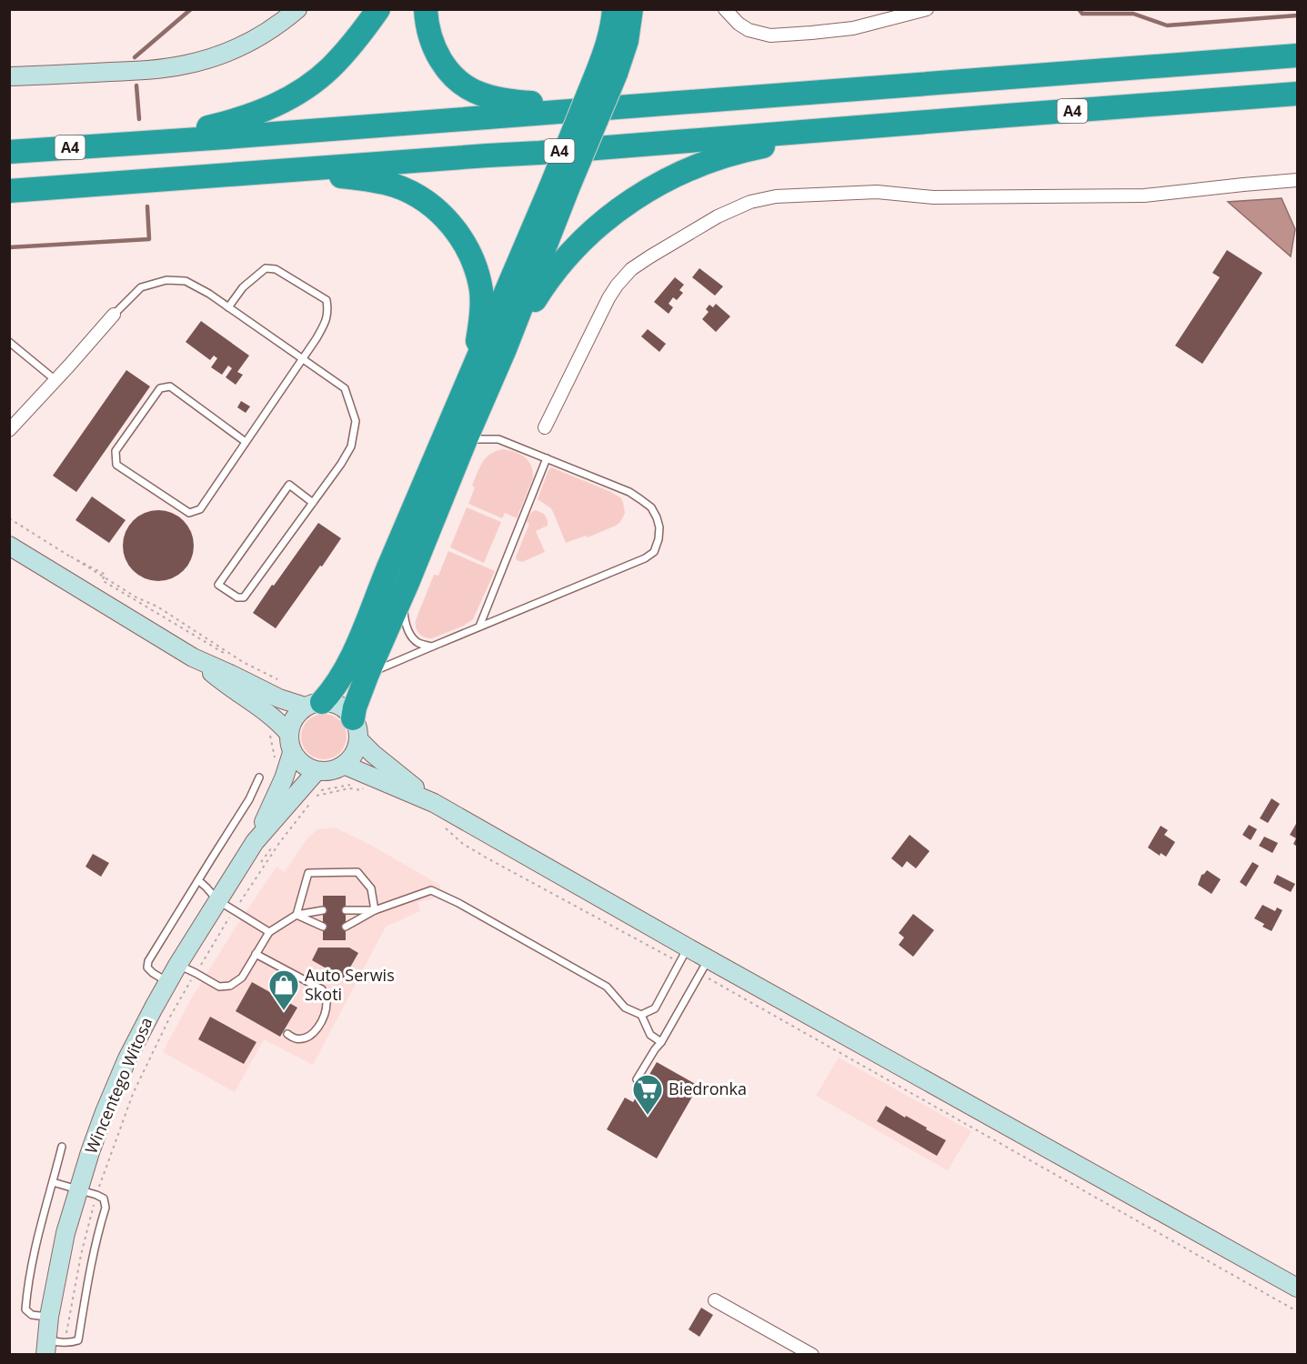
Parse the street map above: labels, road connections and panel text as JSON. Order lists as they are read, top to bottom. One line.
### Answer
{"streets":{"highway":["A4"],"street":["Wincentego Witosa"]},"places":{"shop":["Auto Serwis Skoti"],"supermarket":["Biedronka"]}}
